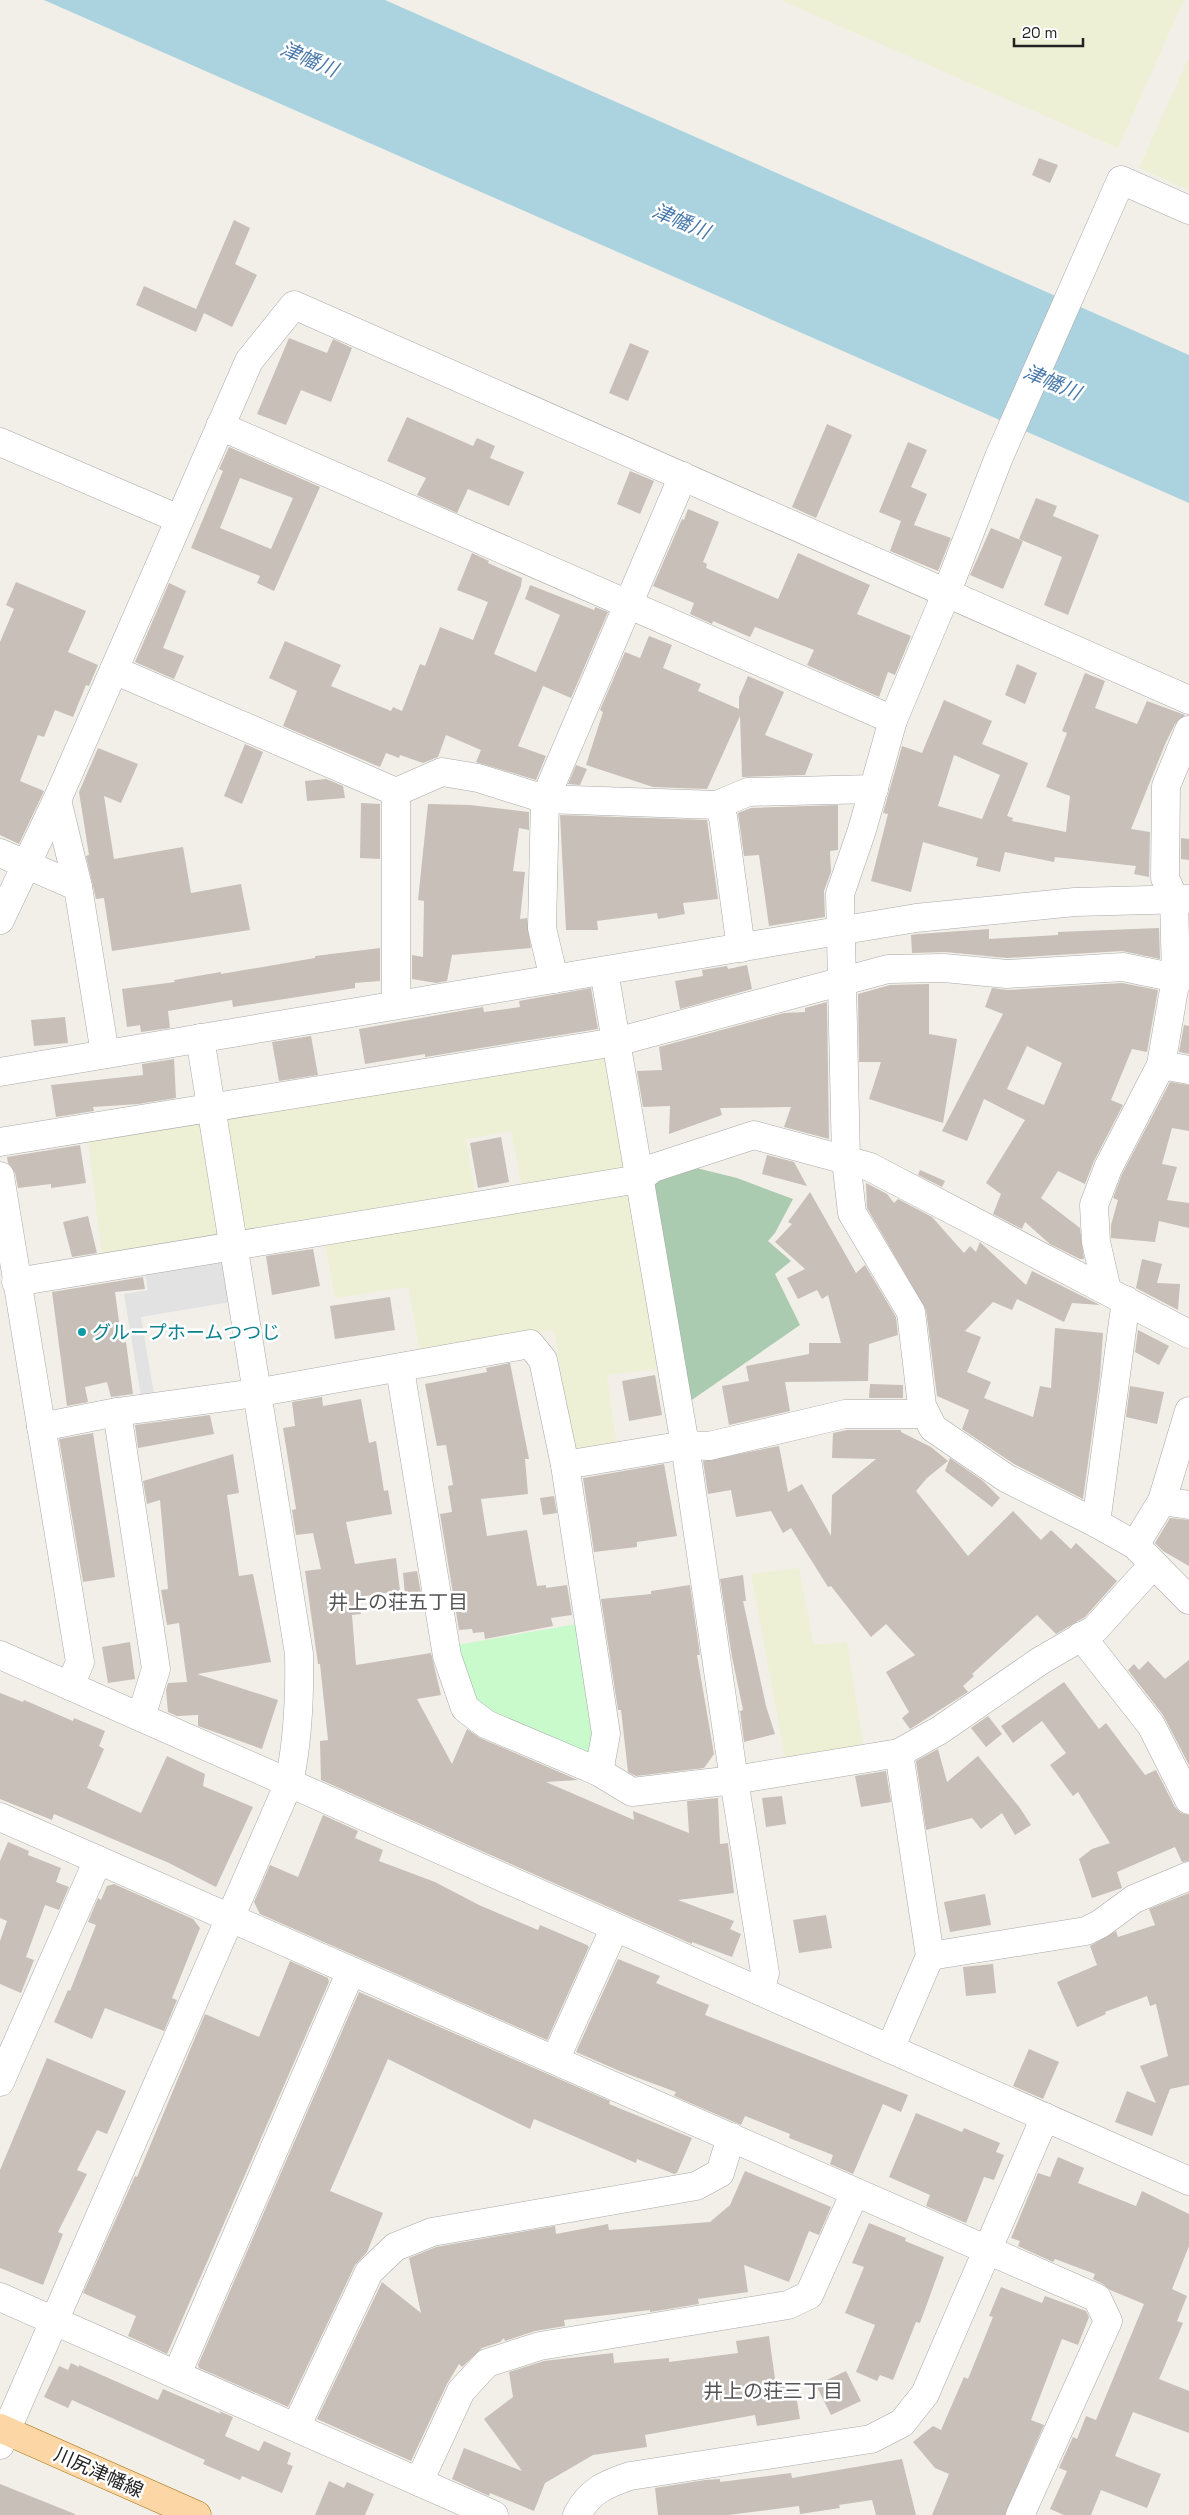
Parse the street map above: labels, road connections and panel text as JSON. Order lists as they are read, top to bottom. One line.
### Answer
{"streets":{"main road":["川尻津幡線"]},"districts":["井上の荘五丁目","井上の荘三丁目"],"water":["津幡川"],"places":["グループホームつつじ"],"scale_bar":"20 m"}
